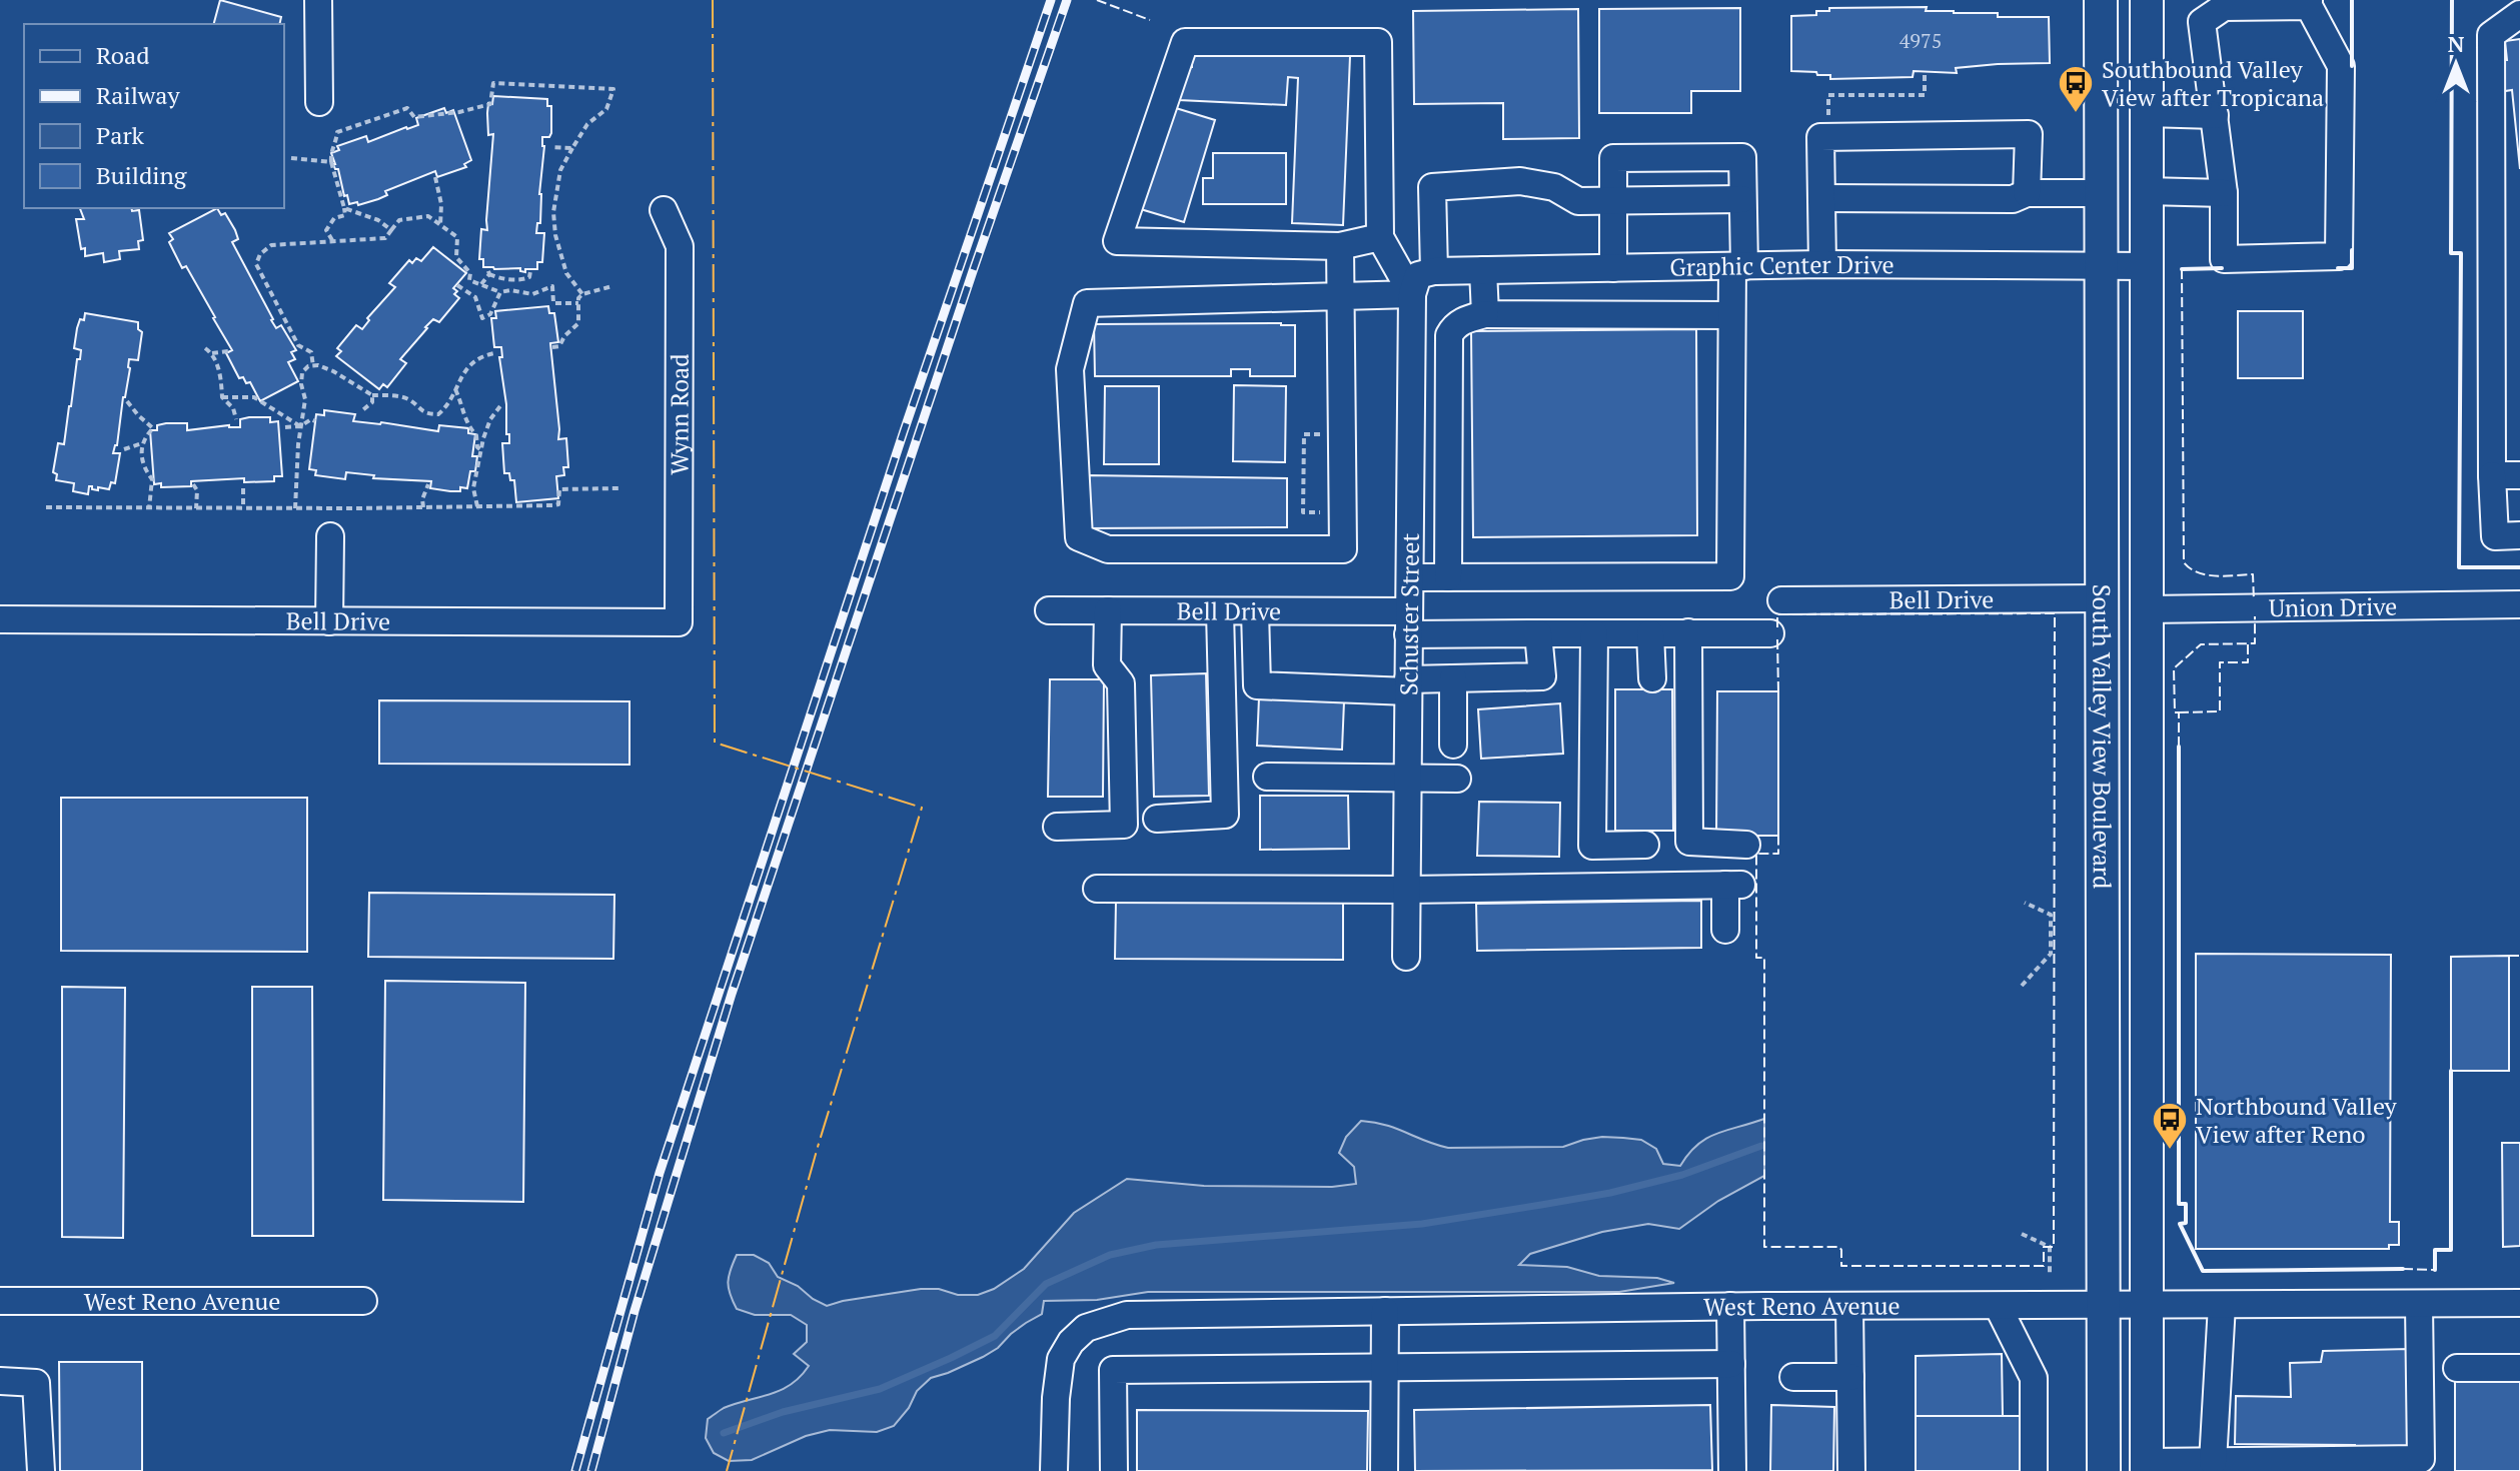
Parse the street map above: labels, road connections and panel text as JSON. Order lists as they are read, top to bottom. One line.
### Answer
{"streets":{"main road":["South Valley View Boulevard"],"street":["Graphic Center Drive","Wynn Road","Bell Drive","Union Drive","Schuster Street","West Reno Avenue"]},"crossings":[["Graphic Center Drive","Schuster Street"],["Graphic Center Drive","South Valley View Boulevard"],["Wynn Road","Bell Drive"],["Bell Drive","Schuster Street"],["Bell Drive","South Valley View Boulevard"],["Union Drive","South Valley View Boulevard"],["South Valley View Boulevard","West Reno Avenue"]],"places":{"bus stop":["Southbound Valley View after Tropicana","Northbound Valley View after Reno"]},"house_numbers":["4975"],"legend":["Road","Railway","Park","Building"],"north":"top"}
